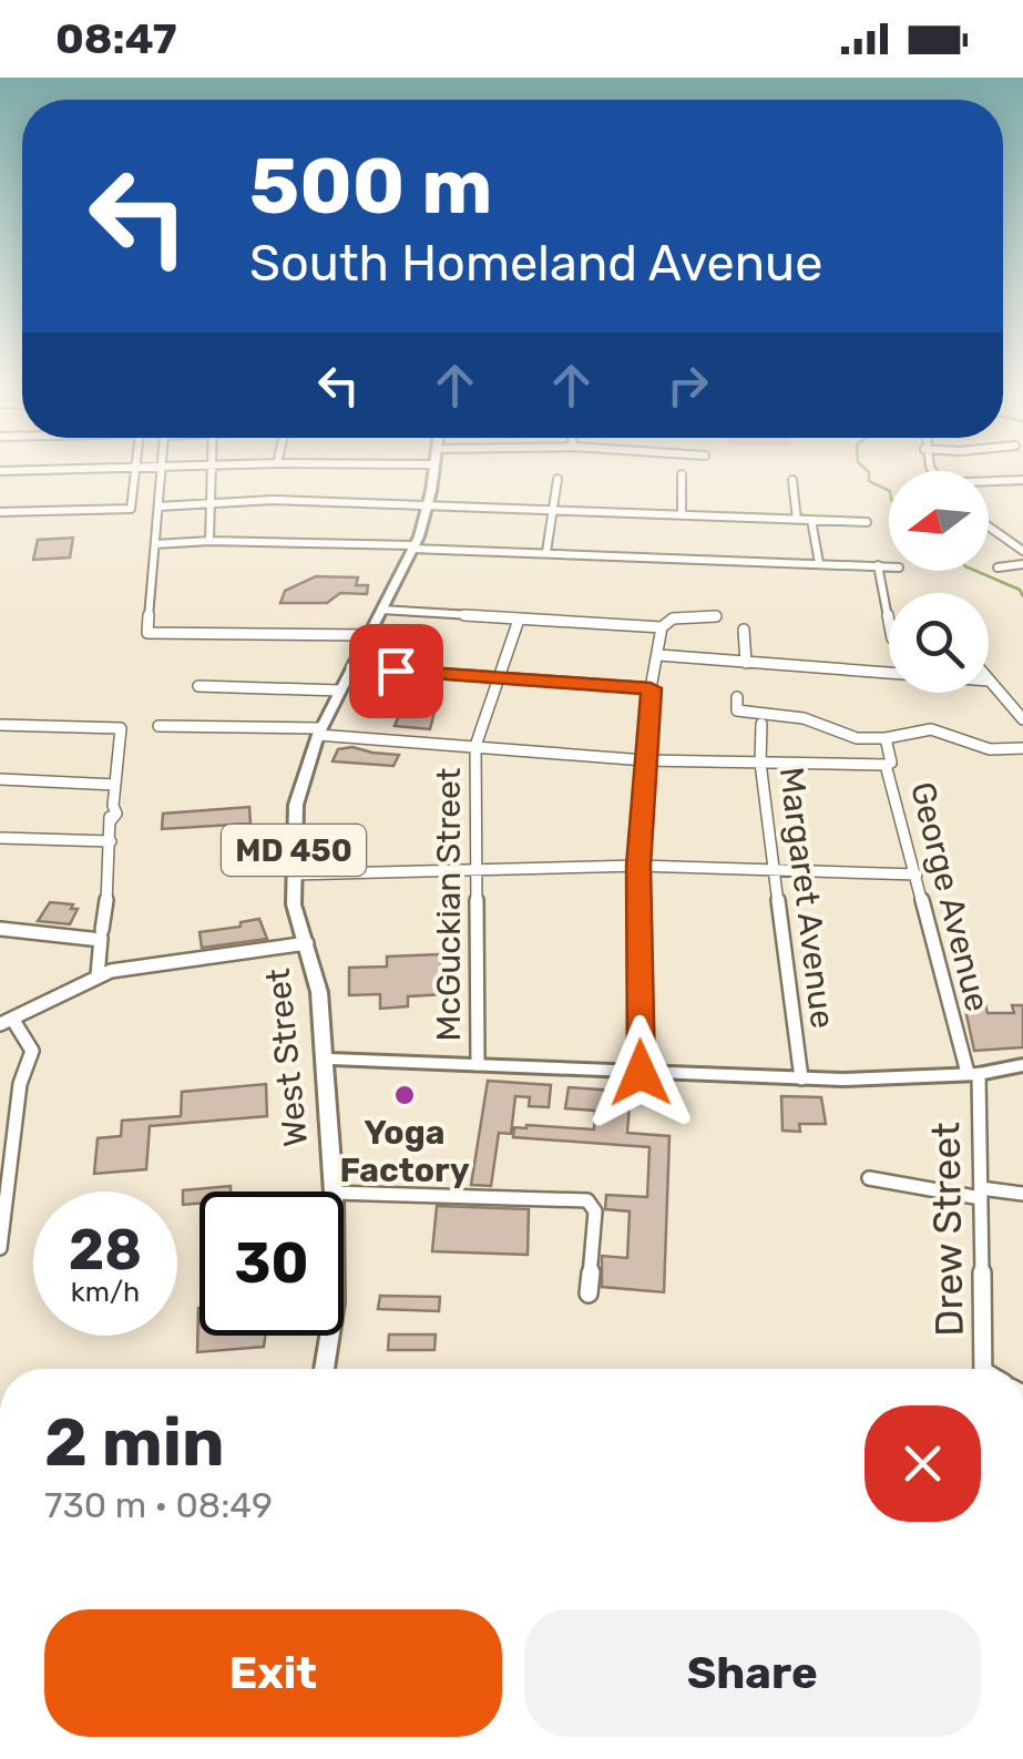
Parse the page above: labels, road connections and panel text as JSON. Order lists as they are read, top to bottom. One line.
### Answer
{"streets":{"main road":["MD 450","West Street"],"street":["George Avenue","Margaret Avenue","McGuckian Street","Drew Street"]},"crossings":[["George Avenue","Drew Street"]],"places":["Yoga Factory"],"north":"left","page":{"status":"08:47","turn":["500 m","South Homeland Avenue"],"speed":"28 km/h","limit":"30","heading":["2 min","730 m · 08:49"],"buttons":["Exit","Share"]}}
